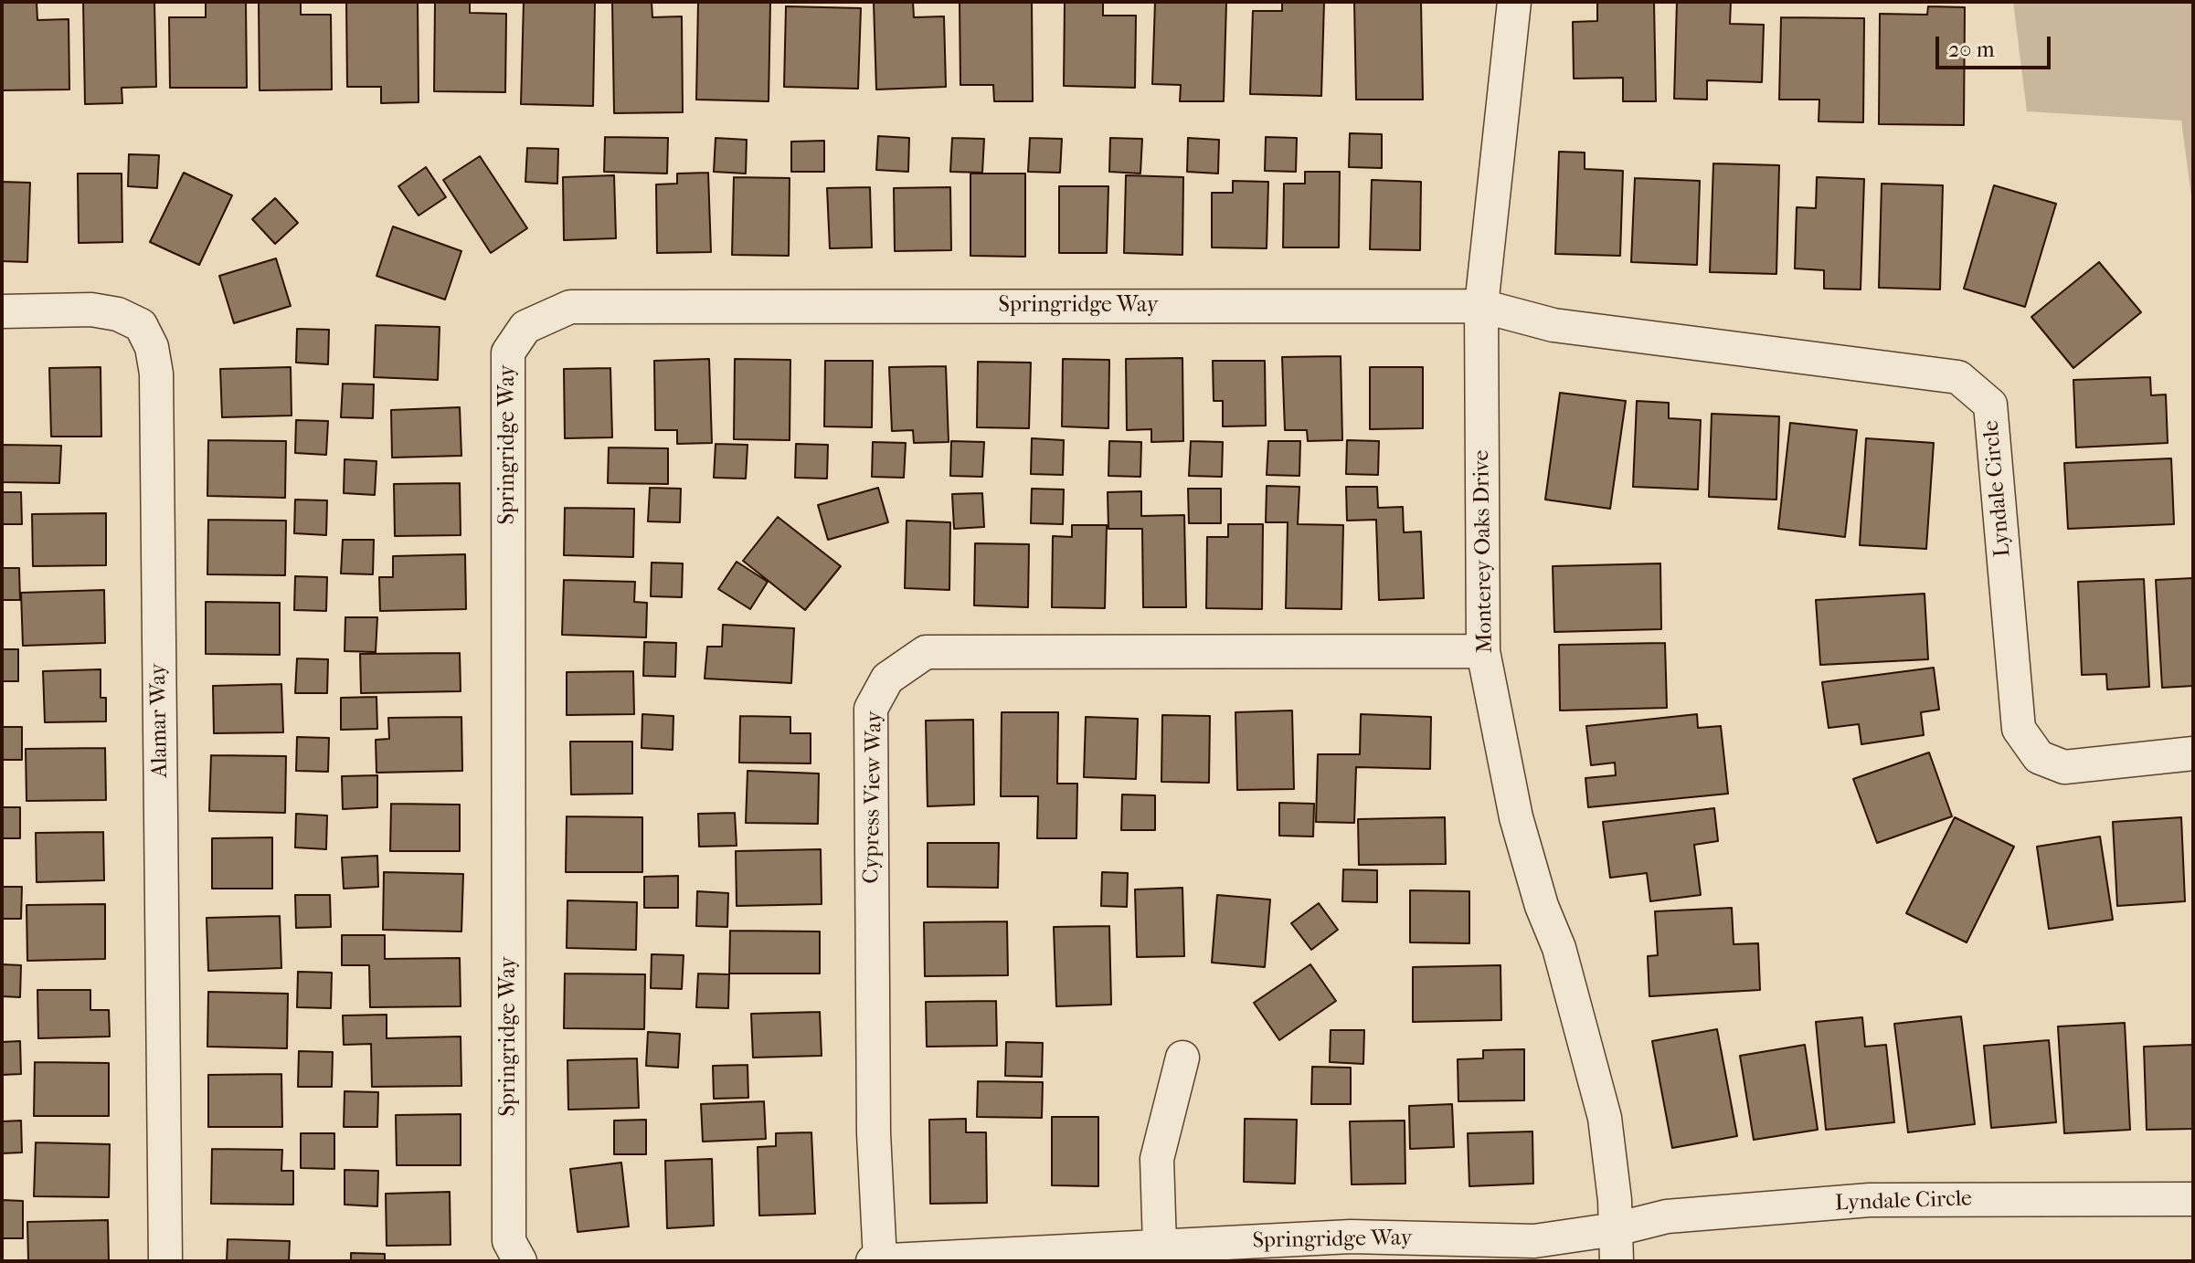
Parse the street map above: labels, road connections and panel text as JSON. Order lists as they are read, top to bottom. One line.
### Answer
{"streets":{"street":["Springridge Way","Lyndale Circle","Monterey Oaks Drive","Alamar Way","Cypress View Way"]},"crossings":[["Springridge Way","Lyndale Circle"],["Springridge Way","Monterey Oaks Drive"],["Springridge Way","Cypress View Way"],["Lyndale Circle","Monterey Oaks Drive"],["Monterey Oaks Drive","Cypress View Way"]],"scale_bar":"20 m"}
